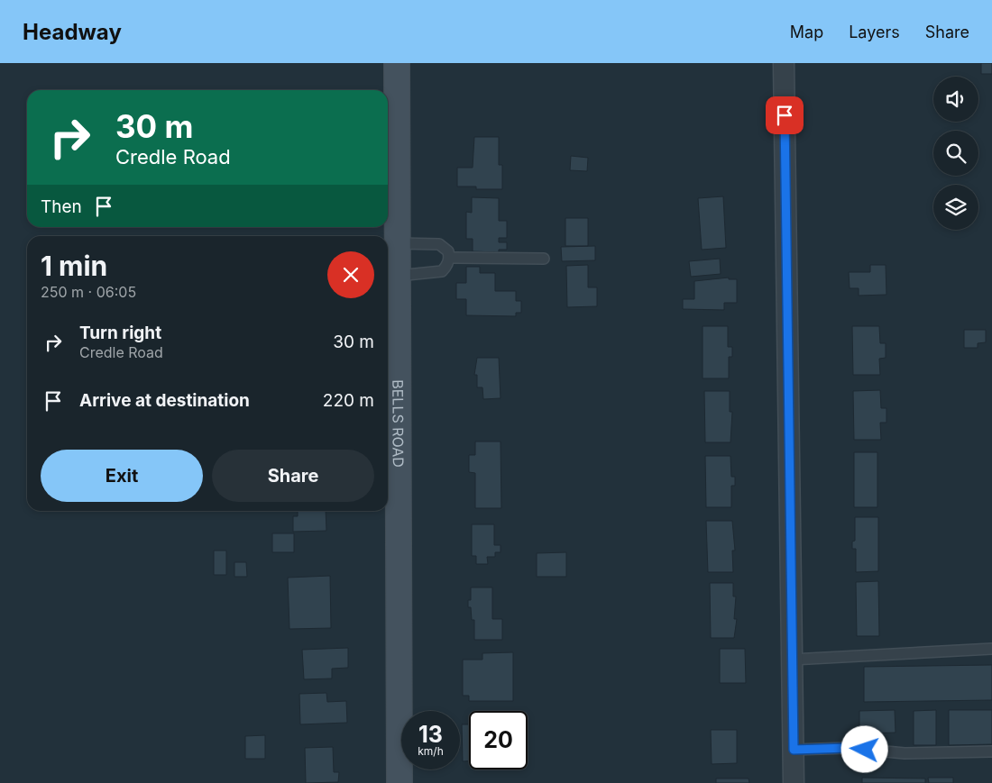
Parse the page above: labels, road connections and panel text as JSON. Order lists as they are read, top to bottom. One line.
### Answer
{"streets":{"street":["BELLS ROAD"]},"page":{"header":"Headway","nav":["Map","Layers","Share"],"turn":["30 m","Credle Road"],"then":"Then","heading":["1 min","250 m · 06:05"],"list":[{"name":"Turn right","note":"Credle Road","value":"30 m"},{"name":"Arrive at destination","value":"220 m"}],"buttons":["Exit","Share"],"speed":"13 km/h","limit":"20"}}
